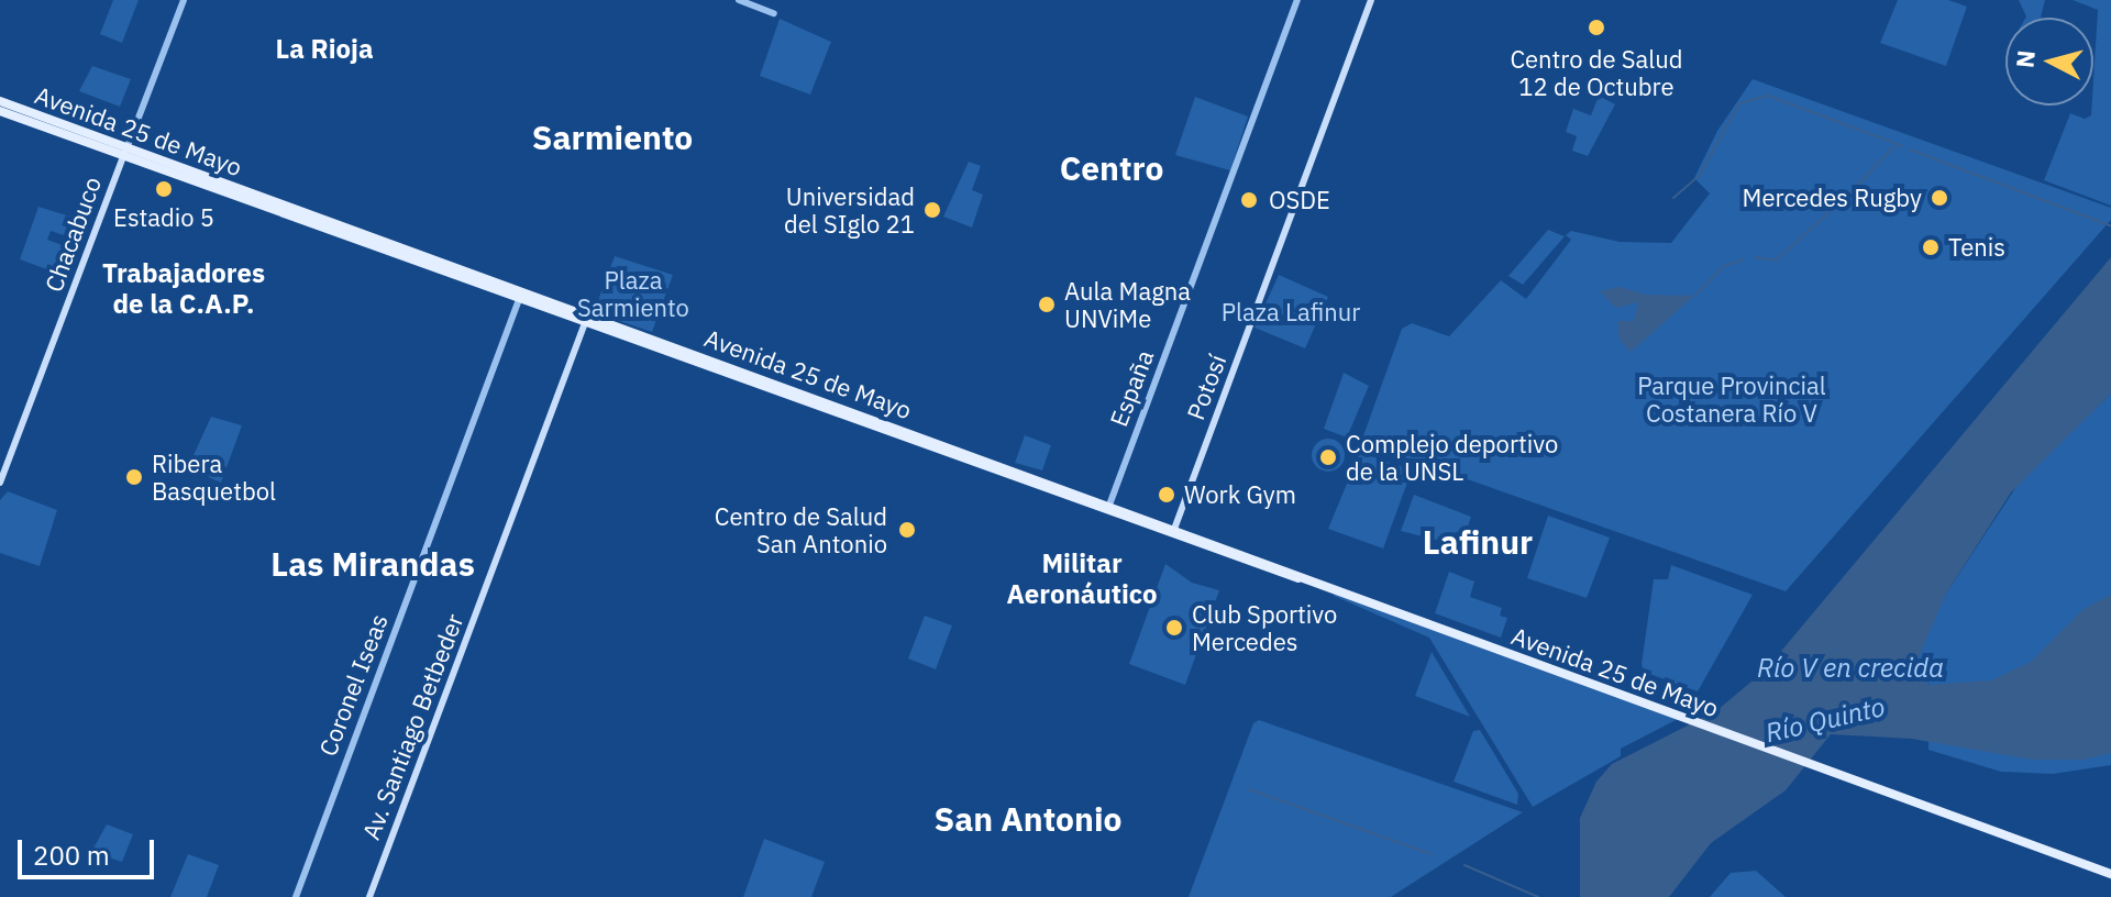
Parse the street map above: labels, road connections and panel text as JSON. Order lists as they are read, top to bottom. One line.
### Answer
{"streets":{"main road":["Avenida 25 de Mayo","Chacabuco","Potosí","Av. Santiago Betbeder"],"street":["España","Coronel Iseas"]},"crossings":[["Avenida 25 de Mayo","Chacabuco"],["Avenida 25 de Mayo","Potosí"],["Avenida 25 de Mayo","España"],["Avenida 25 de Mayo","Coronel Iseas"],["Avenida 25 de Mayo","Av. Santiago Betbeder"]],"districts":["La Rioja","Sarmiento","Centro","Trabajadores de la C.A.P.","Lafinur","Las Mirandas","Militar Aeronáutico","San Antonio"],"water":["Río V en crecida","Río Quinto"],"parks":["Plaza Sarmiento","Plaza Lafinur","Parque Provincial Costanera Río V"],"places":["Centro de Salud 12 de Octubre","Estadio 5","Mercedes Rugby","OSDE","Universidad del SIglo 21","Tenis","Aula Magna UNViMe","Complejo deportivo de la UNSL","Ribera Basquetbol","Work Gym","Centro de Salud San Antonio","Club Sportivo Mercedes"],"scale_bar":"200 m","north":"left"}
